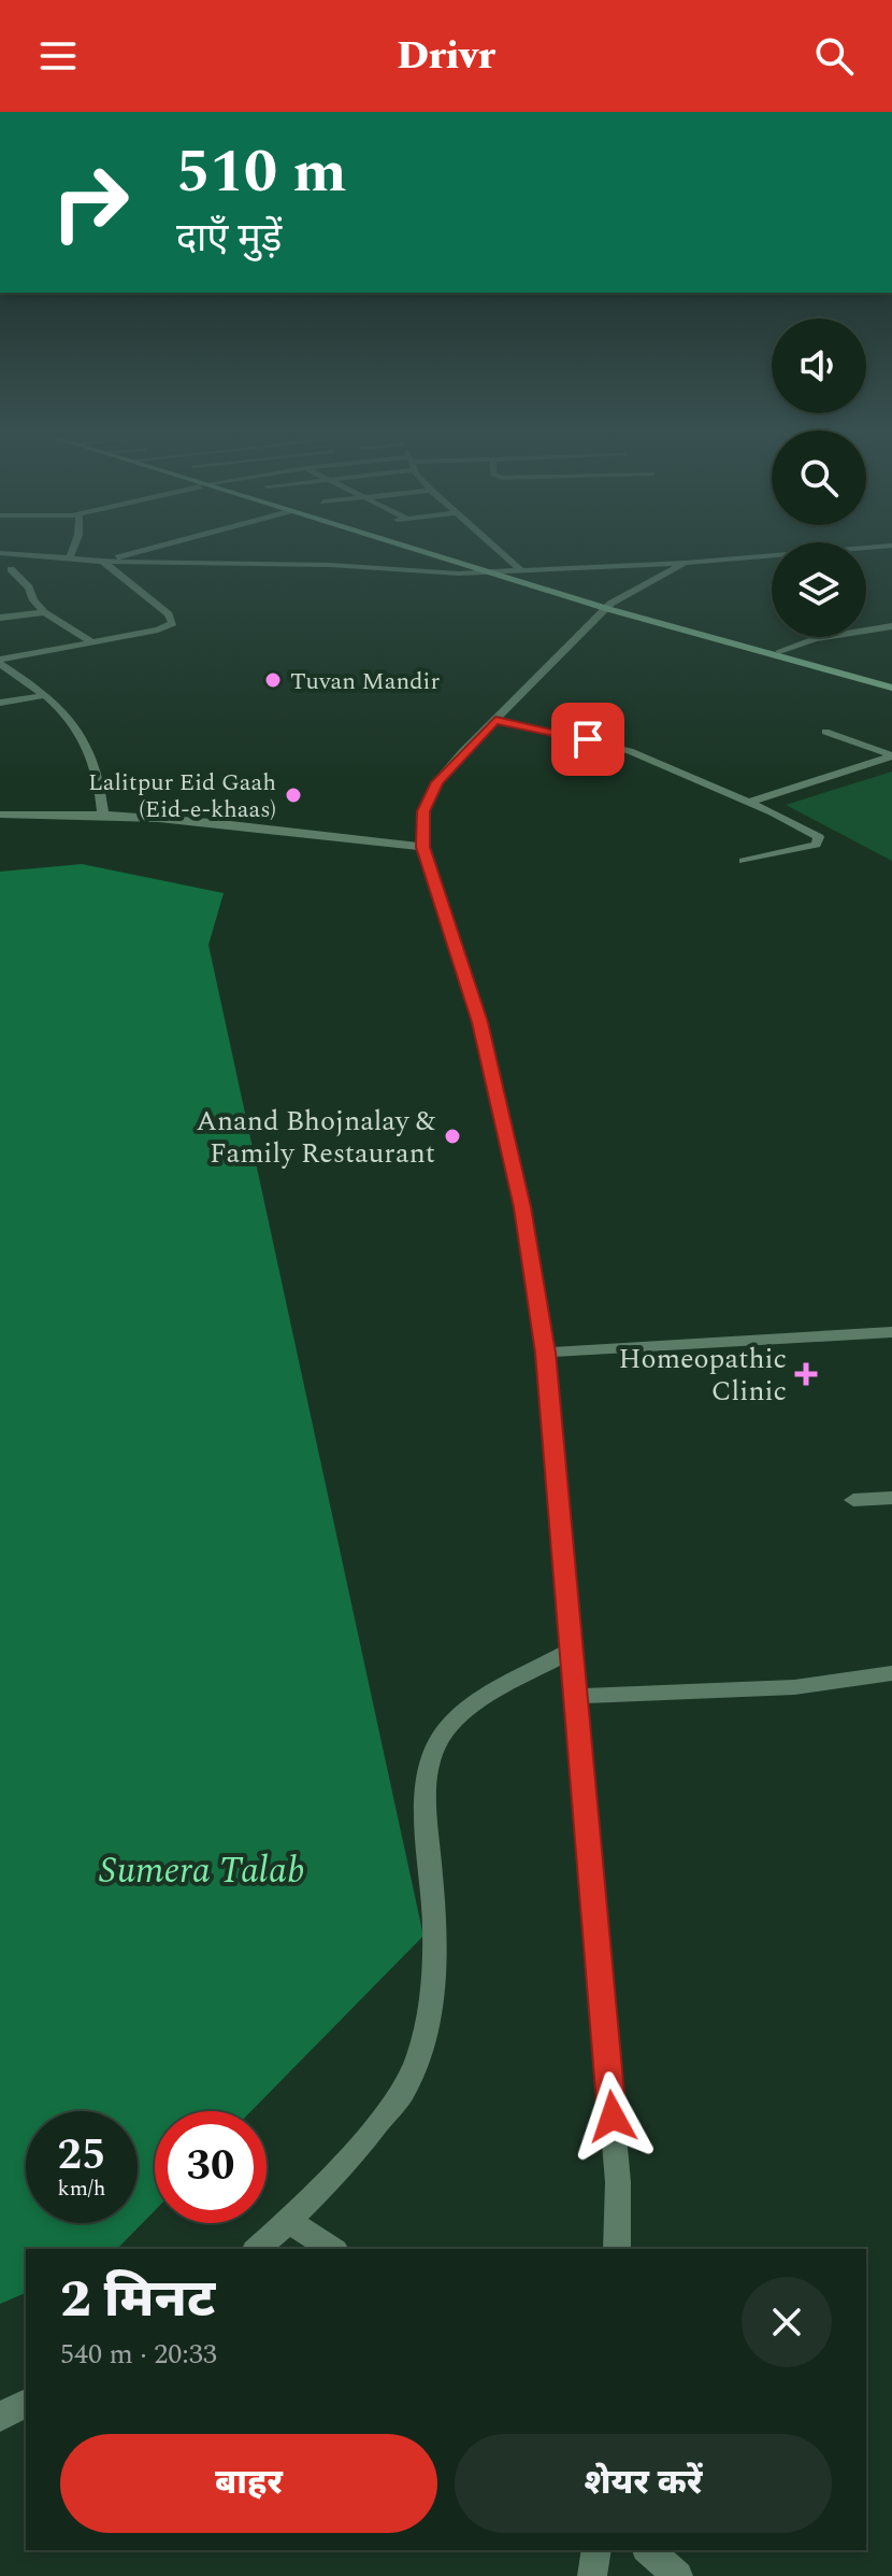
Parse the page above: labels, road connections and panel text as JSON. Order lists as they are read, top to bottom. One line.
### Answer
{"water":["Sumera Talab"],"places":{"other":["Tuvan Mandir","Lalitpur Eid Gaah (Eid-e-khaas)","Anand Bhojnalay & Family Restaurant"],"health":["Homeopathic Clinic"]},"page":{"header":"Drivr","turn":["510 m","दाएँ मुड़ें"],"speed":"25 km/h","limit":"30","heading":["2 मिनट","540 m · 20:33"],"buttons":["बाहर","शेयर करें"]}}
